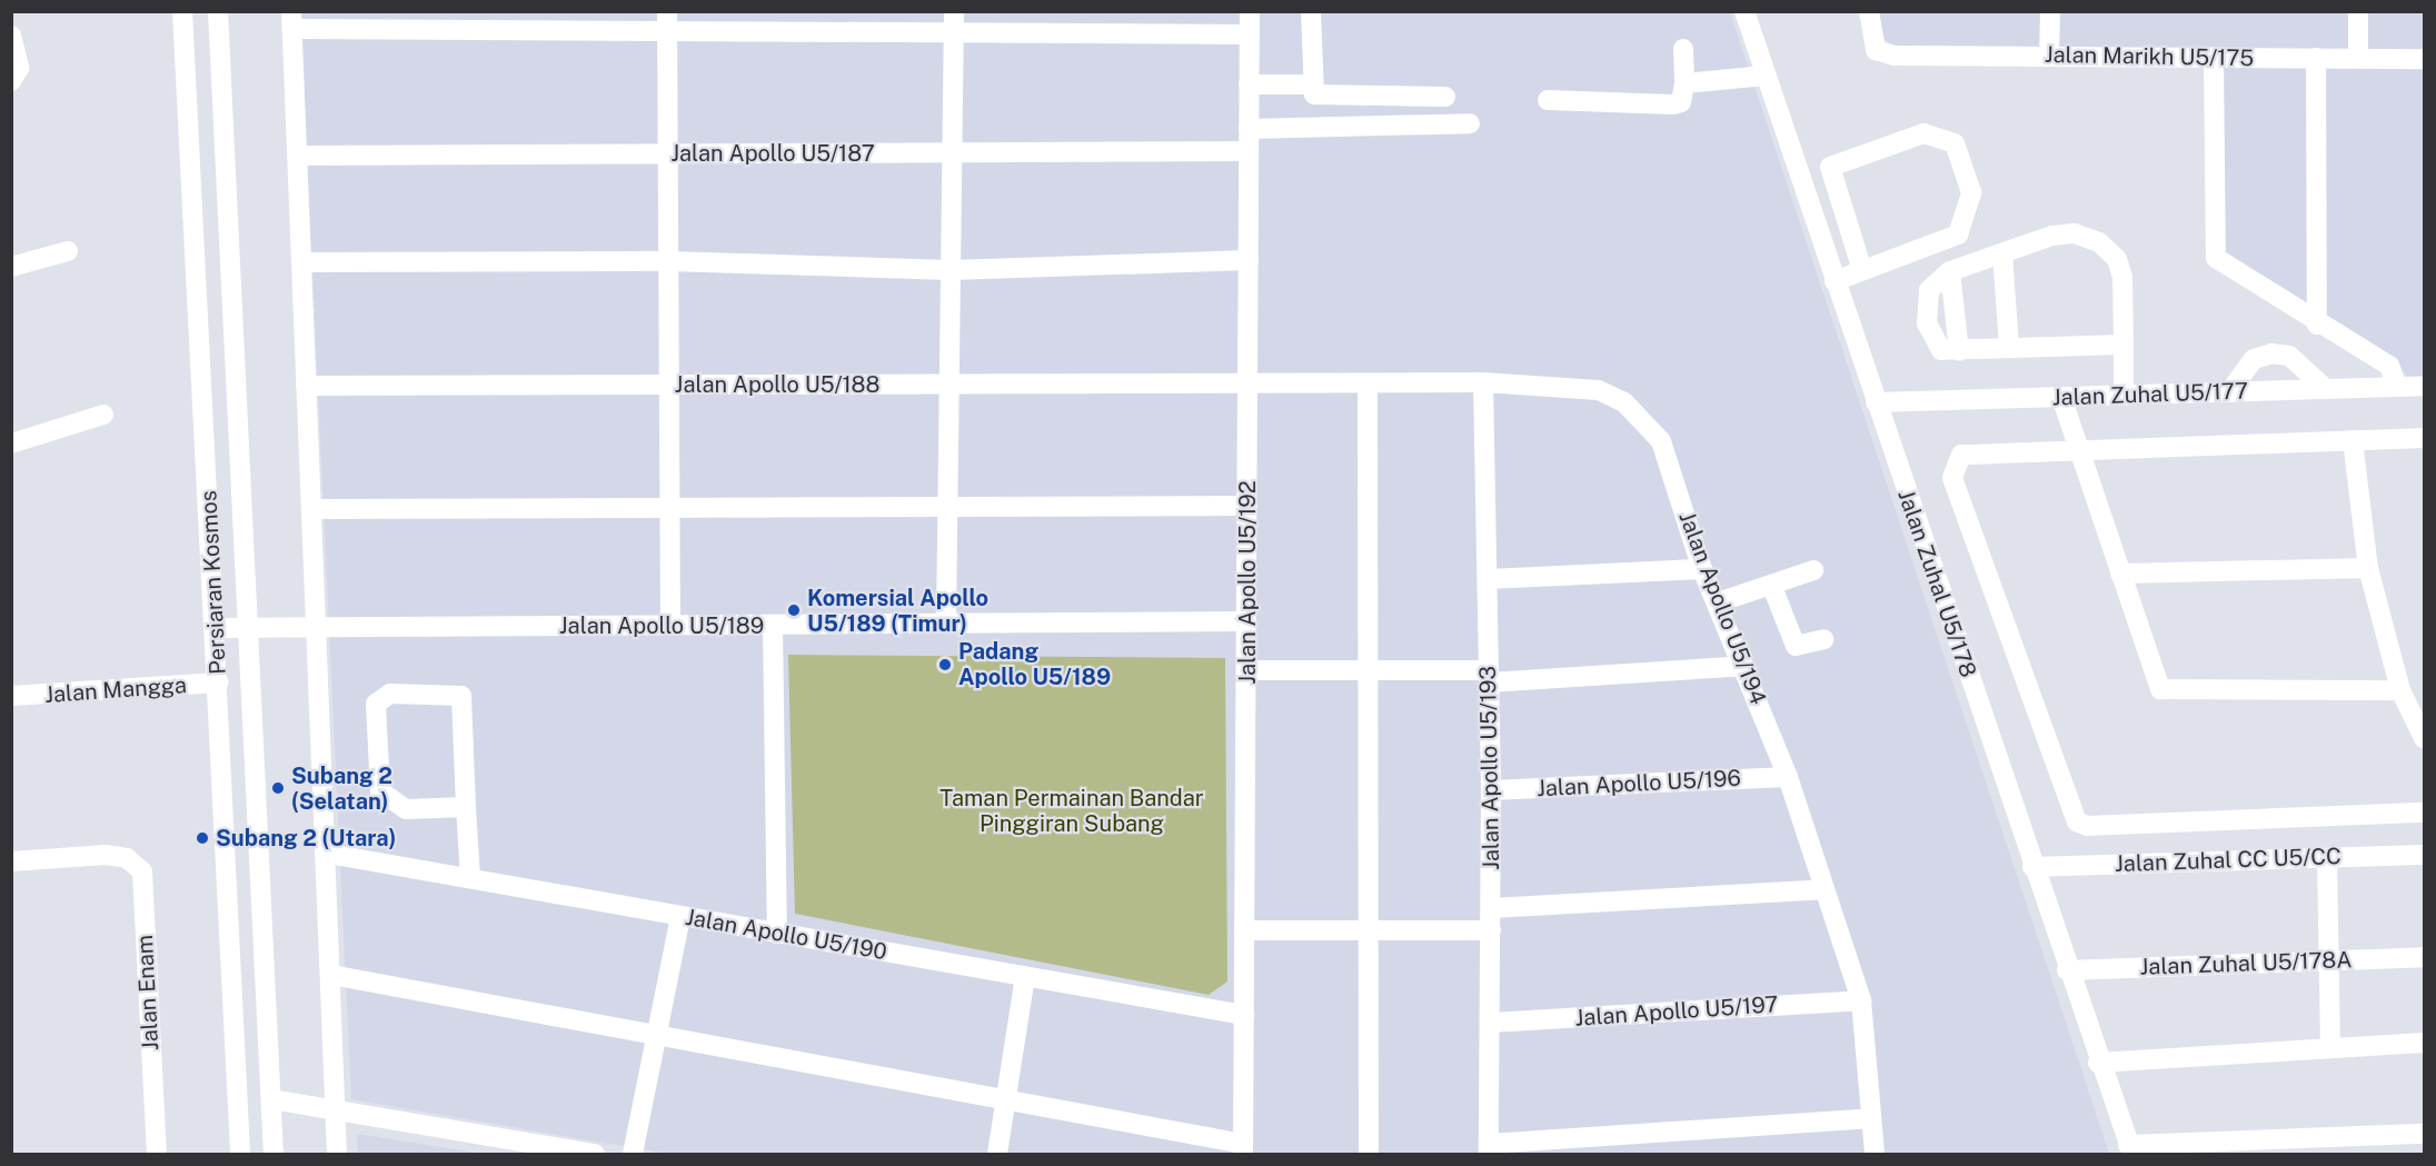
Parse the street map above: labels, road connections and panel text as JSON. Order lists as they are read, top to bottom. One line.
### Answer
{"streets":{"street":["Jalan Marikh U5/175","Jalan Apollo U5/187","Jalan Apollo U5/188","Jalan Zuhal U5/177","Persiaran Kosmos","Jalan Apollo U5/192","Jalan Zuhal U5/178","Jalan Apollo U5/194","Jalan Apollo U5/189","Jalan Mangga","Jalan Apollo U5/193","Jalan Apollo U5/196","Jalan Zuhal CC U5/CC","Jalan Apollo U5/190","Jalan Zuhal U5/178A","Jalan Enam","Jalan Apollo U5/197"]},"crossings":[["Jalan Apollo U5/187","Jalan Apollo U5/192"],["Jalan Apollo U5/188","Jalan Apollo U5/192"],["Jalan Apollo U5/188","Jalan Apollo U5/194"],["Jalan Zuhal U5/177","Jalan Zuhal U5/178"],["Persiaran Kosmos","Jalan Apollo U5/189"],["Persiaran Kosmos","Jalan Mangga"],["Jalan Apollo U5/192","Jalan Apollo U5/194"],["Jalan Apollo U5/192","Jalan Apollo U5/189"],["Jalan Apollo U5/192","Jalan Apollo U5/190"],["Jalan Zuhal U5/178","Jalan Zuhal CC U5/CC"],["Jalan Zuhal U5/178","Jalan Zuhal U5/178A"],["Jalan Apollo U5/194","Jalan Apollo U5/193"],["Jalan Apollo U5/194","Jalan Apollo U5/196"],["Jalan Apollo U5/194","Jalan Apollo U5/197"],["Jalan Apollo U5/193","Jalan Apollo U5/196"],["Jalan Apollo U5/193","Jalan Apollo U5/197"]],"parks":["Taman Permainan Bandar Pinggiran Subang"],"places":["Komersial Apollo U5/189 (Timur)","Padang Apollo U5/189","Subang 2 (Selatan)","Subang 2 (Utara)"]}
